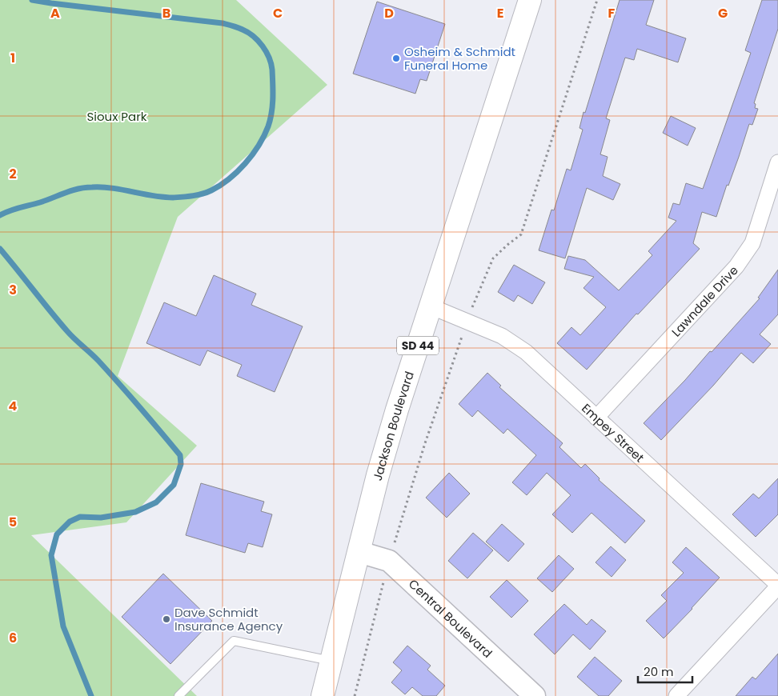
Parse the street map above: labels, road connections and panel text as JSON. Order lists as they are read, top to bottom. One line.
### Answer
{"streets":{"main road":["SD 44","Jackson Boulevard"],"street":["Lawndale Drive","Empey Street","Central Boulevard"]},"crossings":[["Lawndale Drive","Empey Street"],["Jackson Boulevard","Empey Street"],["Jackson Boulevard","Central Boulevard"]],"parks":["Sioux Park"],"places":["Osheim & Schmidt Funeral Home","Dave Schmidt Insurance Agency"],"scale_bar":"20 m","grid":{"columns":["A","B","C","D","E","F","G"],"rows":["1","2","3","4","5","6"]}}
